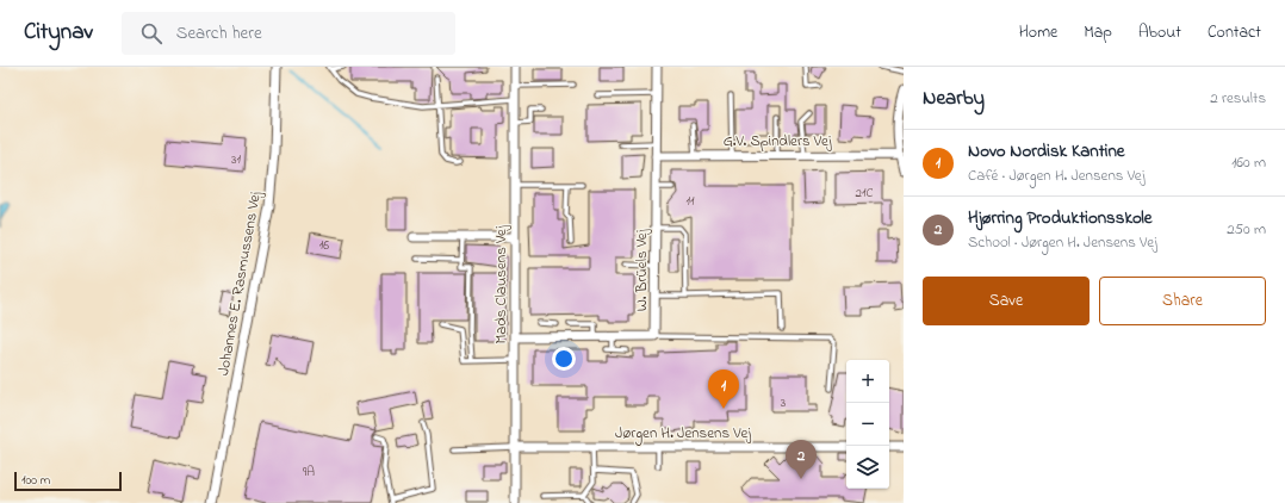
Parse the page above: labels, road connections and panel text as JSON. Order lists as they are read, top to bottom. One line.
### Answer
{"streets":{"street":["G.V. Spindlers Vej","W. Brüels Vej","Johannes E. Rasmussens Vej","Mads Clausens Vej","Jørgen H. Jensens Vej"]},"crossings":[["G.V. Spindlers Vej","W. Brüels Vej"],["Mads Clausens Vej","Jørgen H. Jensens Vej"]],"house_numbers":["31","21C","11","16","3","9A"],"scale_bar":"100 m","page":{"header":"Citynav","search":"Search here","nav":["Home","Map","About","Contact"],"heading":["Nearby","2 results"],"list":[{"mark":"1","name":"Novo Nordisk Kantine","note":"Café · Jørgen H. Jensens Vej","value":"160 m"},{"mark":"2","name":"Hjørring Produktionsskole","note":"School · Jørgen H. Jensens Vej","value":"250 m"}],"buttons":["Save","Share"],"map_buttons":["+","−"],"pins":["1","2"],"scale":"100 m"}}
